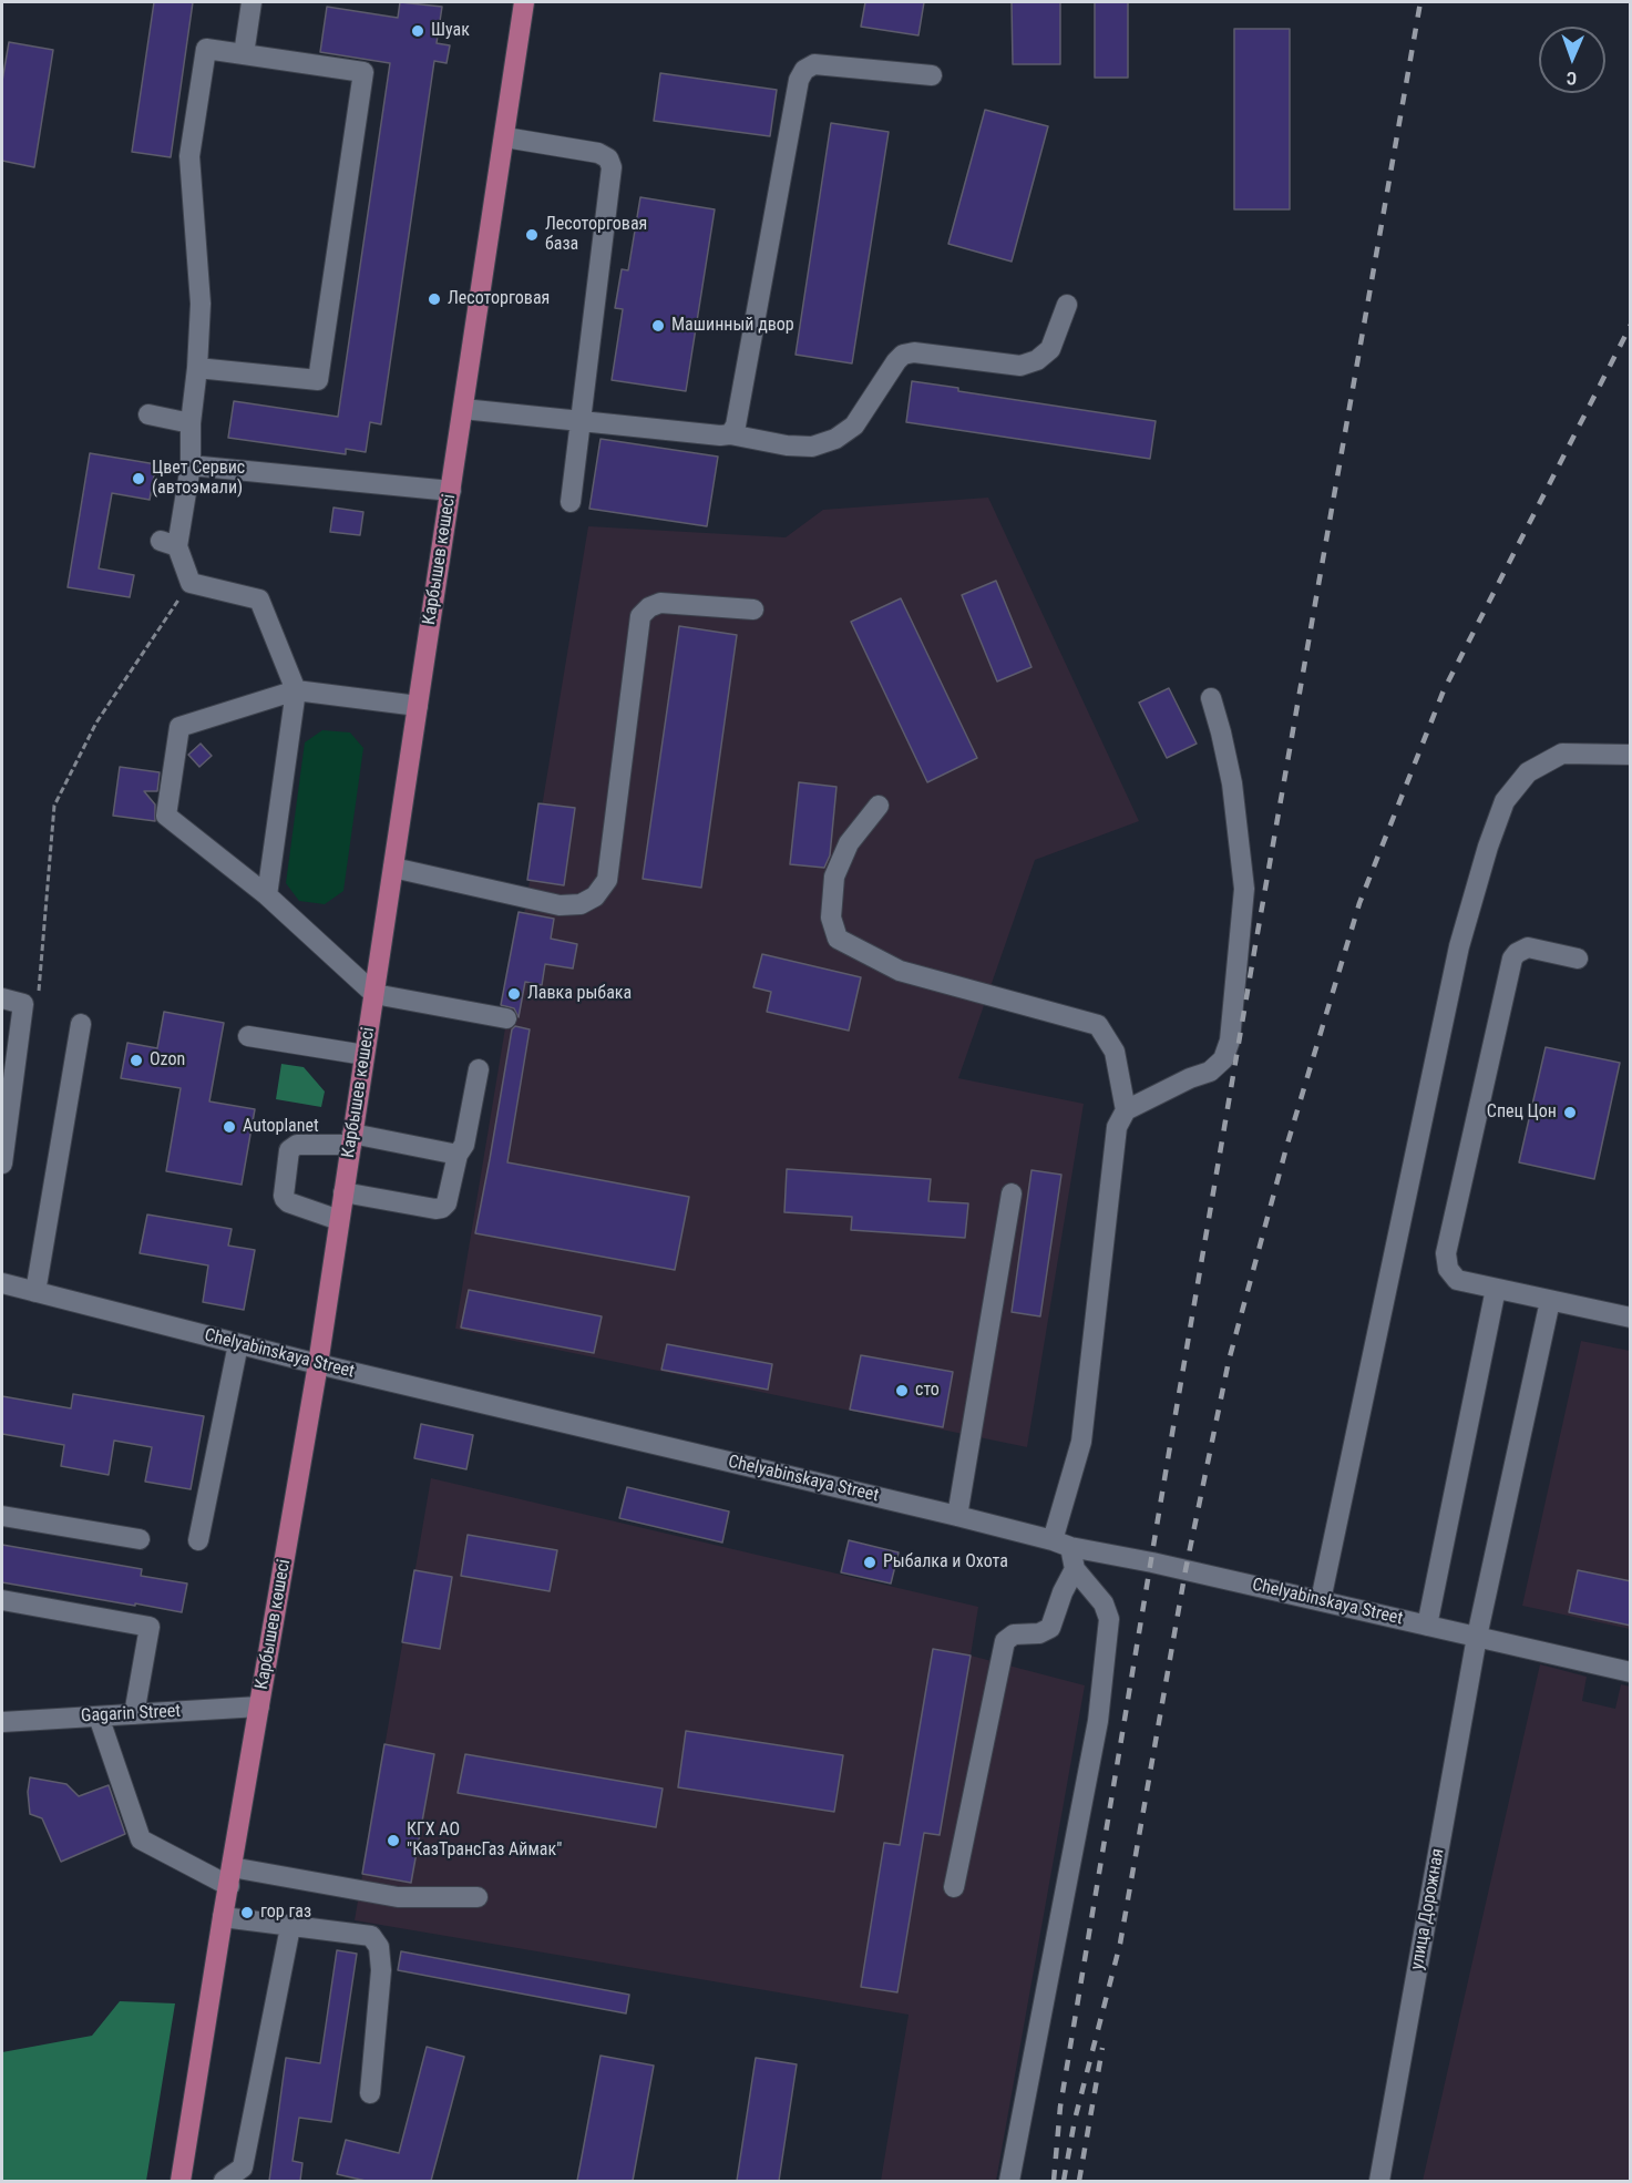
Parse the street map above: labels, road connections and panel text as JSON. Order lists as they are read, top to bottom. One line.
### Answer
{"streets":{"main road":["Карбышев көшесі"],"street":["Chelyabinskaya Street","Gagarin Street","улица Дорожная"]},"crossings":[["Карбышев көшесі","Chelyabinskaya Street"],["Карбышев көшесі","Gagarin Street"],["Chelyabinskaya Street","улица Дорожная"]],"places":["Шуак","Лесоторговая база","Лесоторговая","Машинный двор","Цвет Сервис (автоэмали)","Лавка рыбака","Ozon","Спец Цон","Autoplanet","сто","Рыбалка и Охота","КГХ АО \"КазТрансГаз Аймак\"","гор газ"],"north":"bottom"}
